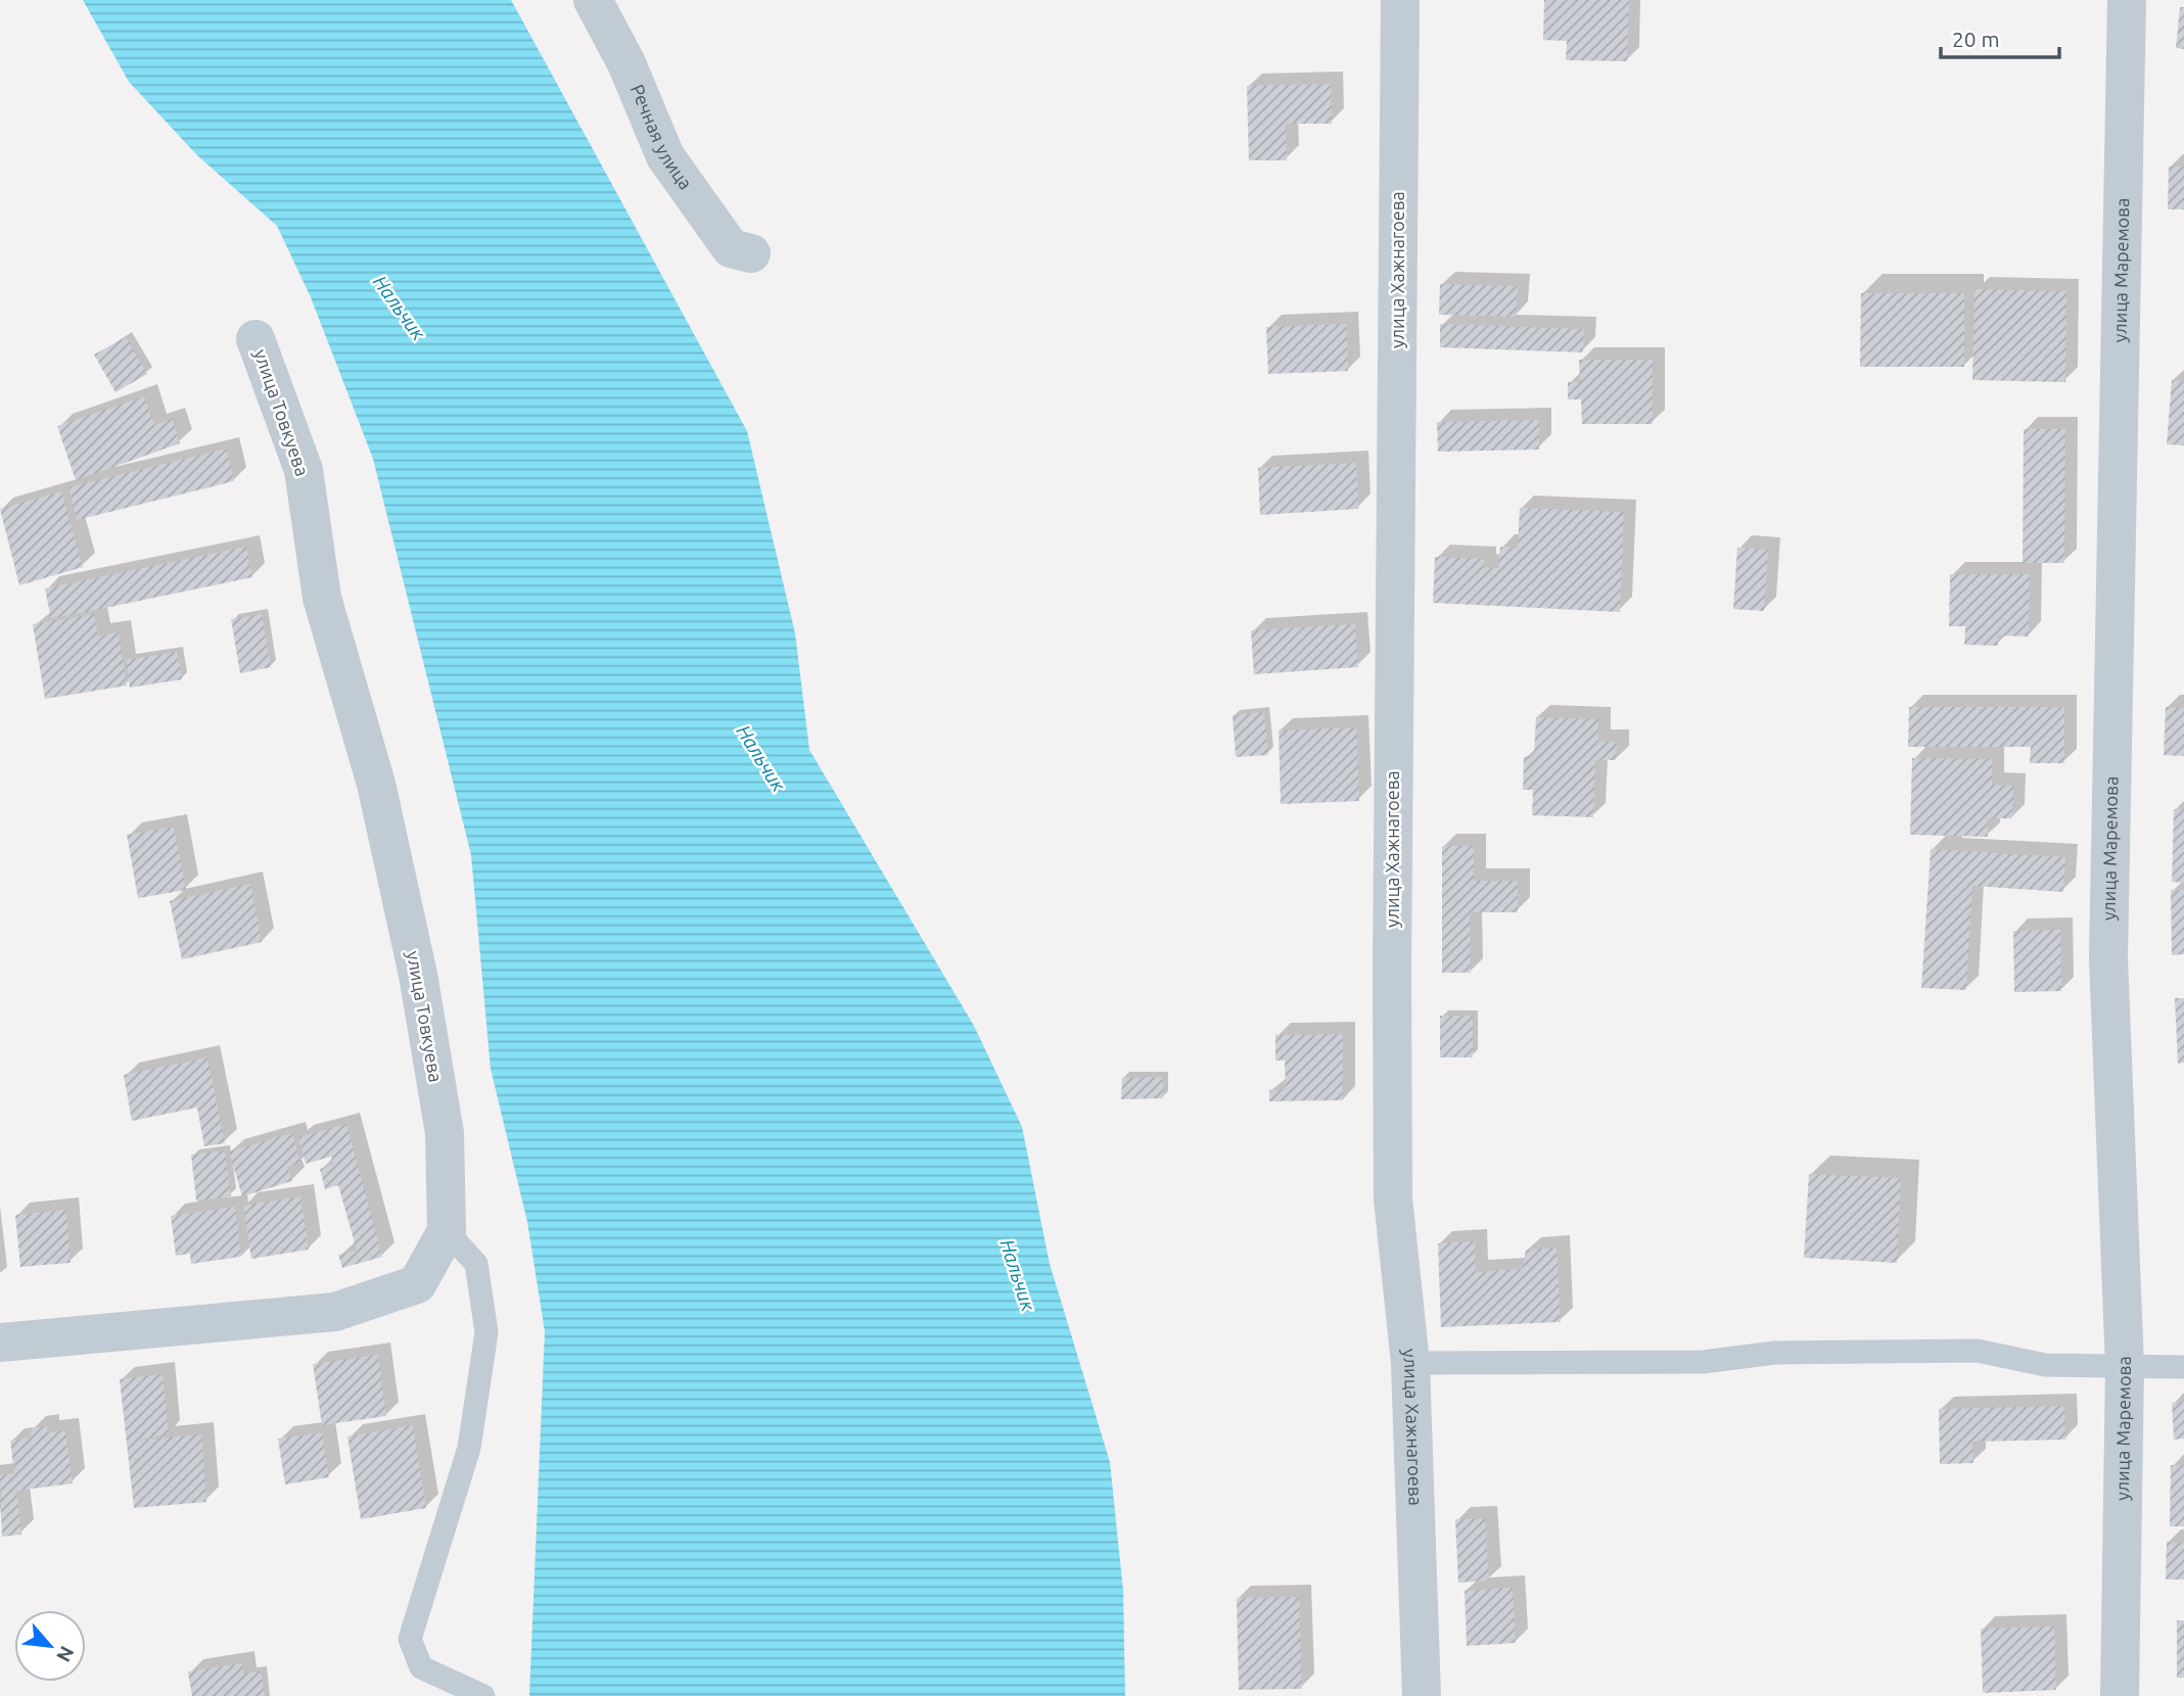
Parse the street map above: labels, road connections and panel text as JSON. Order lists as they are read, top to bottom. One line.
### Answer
{"streets":{"street":["Речная улица","улица Маремова","улица Хажнагоева","улица Товкуева"]},"water":["Нальчик"],"scale_bar":"20 m","north":"bottom right"}
